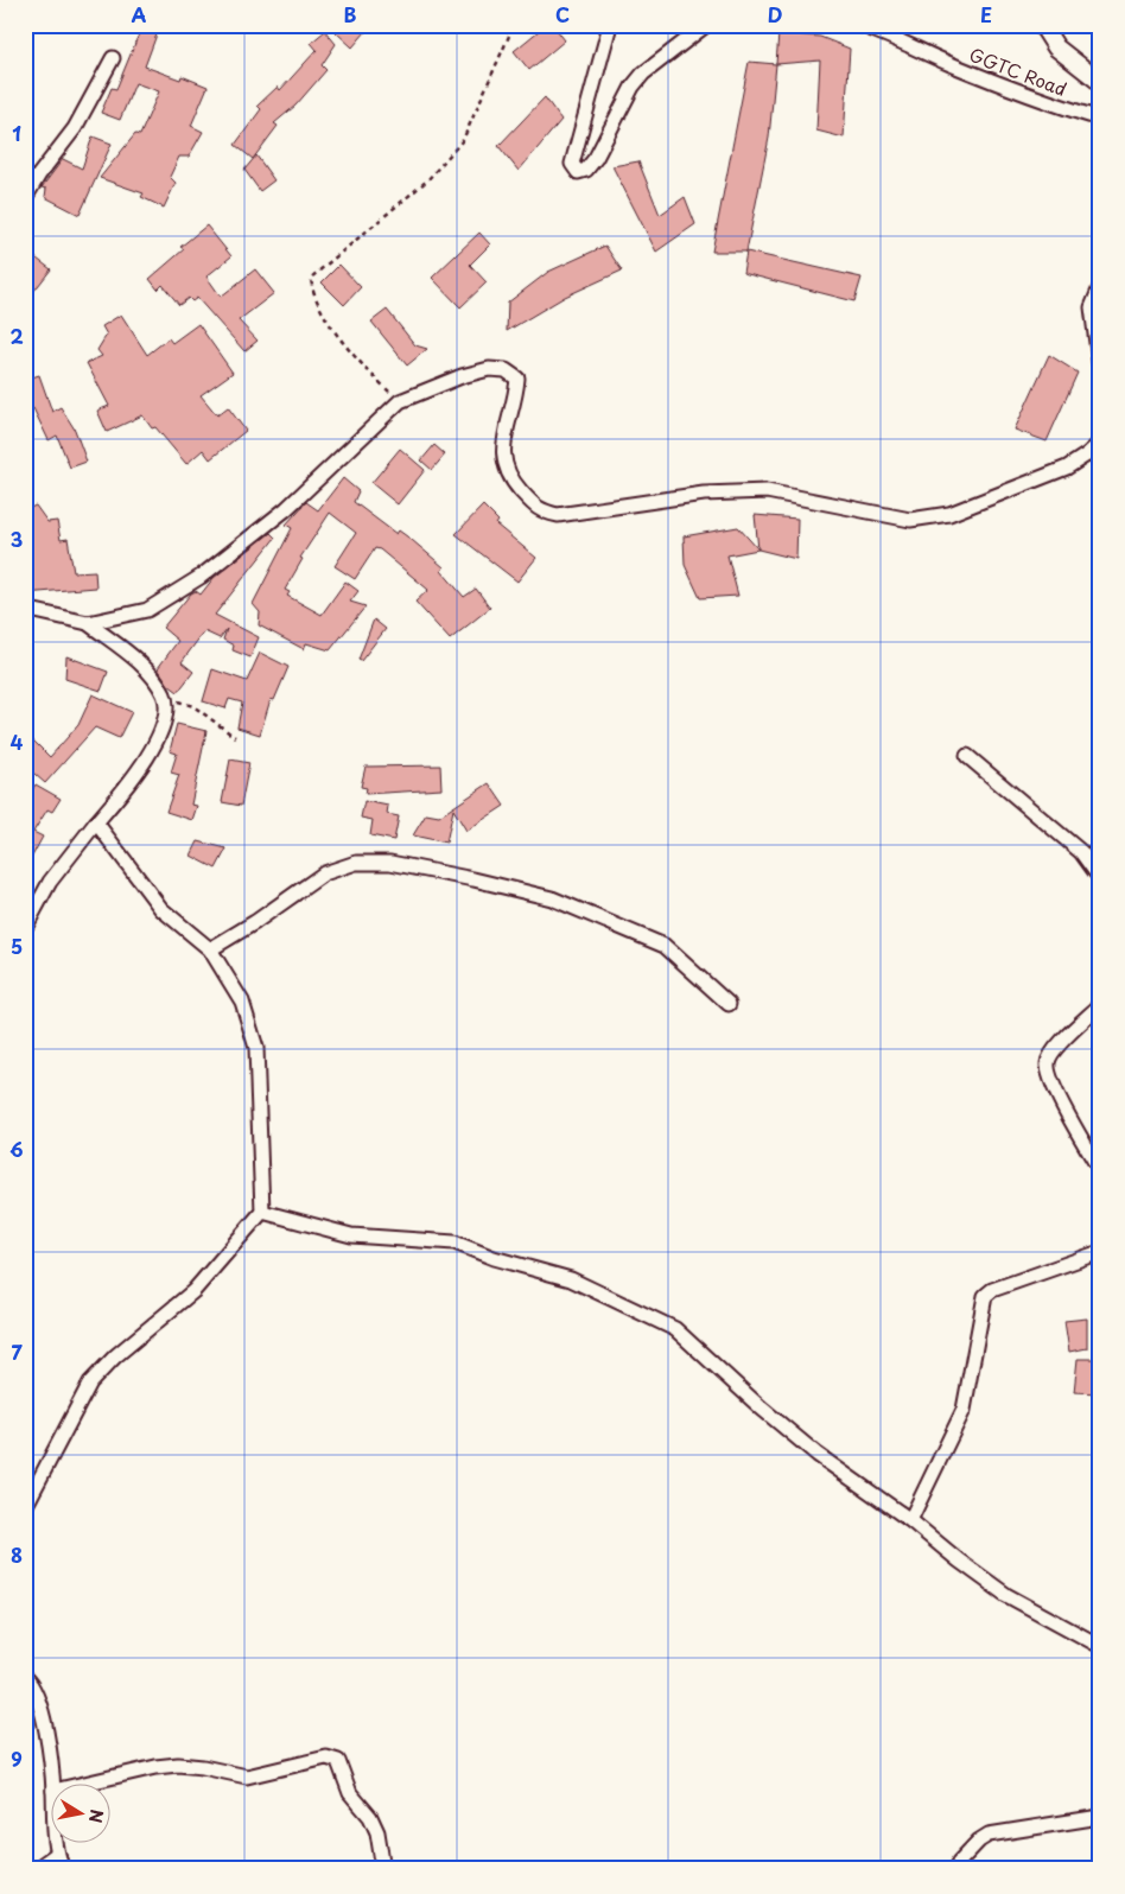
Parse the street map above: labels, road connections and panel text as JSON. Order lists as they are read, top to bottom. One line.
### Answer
{"streets":{"street":["GGTC Road"]},"north":"right","grid":{"columns":["A","B","C","D","E"],"rows":["1","2","3","4","5","6","7","8","9"]}}
